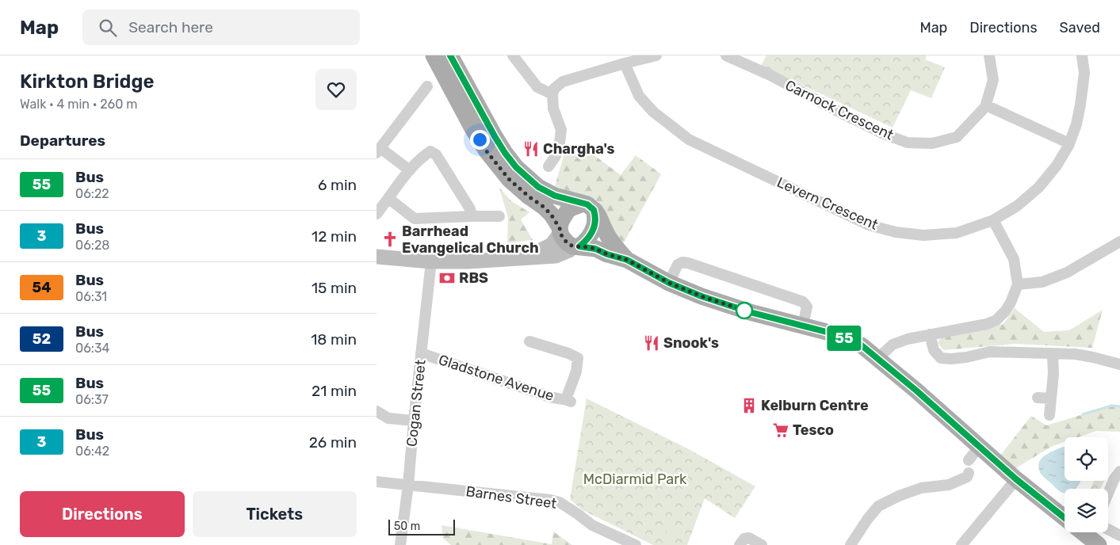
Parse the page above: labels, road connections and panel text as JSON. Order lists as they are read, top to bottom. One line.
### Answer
{"streets":{"street":["Carnock Crescent","Levern Crescent","Gladstone Avenue","Cogan Street","Barnes Street"]},"crossings":[["Gladstone Avenue","Cogan Street"],["Cogan Street","Barnes Street"]],"parks":["McDiarmid Park"],"places":{"restaurant":["Chargha's","Snook's"],"church":["Barrhead Evangelical Church"],"bank":["RBS"],"building":["Kelburn Centre"],"supermarket":["Tesco"]},"lines":["bus line 55"],"scale_bar":"50 m","page":{"header":"Map","search":"Search here","nav":["Map","Directions","Saved"],"heading":[["Kirkton Bridge","Walk · 4 min · 260 m"],"Departures"],"on_map":"55","list":[{"mark":"55","name":"Bus","note":"06:22","value":"6 min"},{"mark":"3","name":"Bus","note":"06:28","value":"12 min"},{"mark":"54","name":"Bus","note":"06:31","value":"15 min"},{"mark":"52","name":"Bus","note":"06:34","value":"18 min"},{"mark":"55","name":"Bus","note":"06:37","value":"21 min"},{"mark":"3","name":"Bus","note":"06:42","value":"26 min"}],"buttons":["Directions","Tickets"],"scale":"50 m"}}
